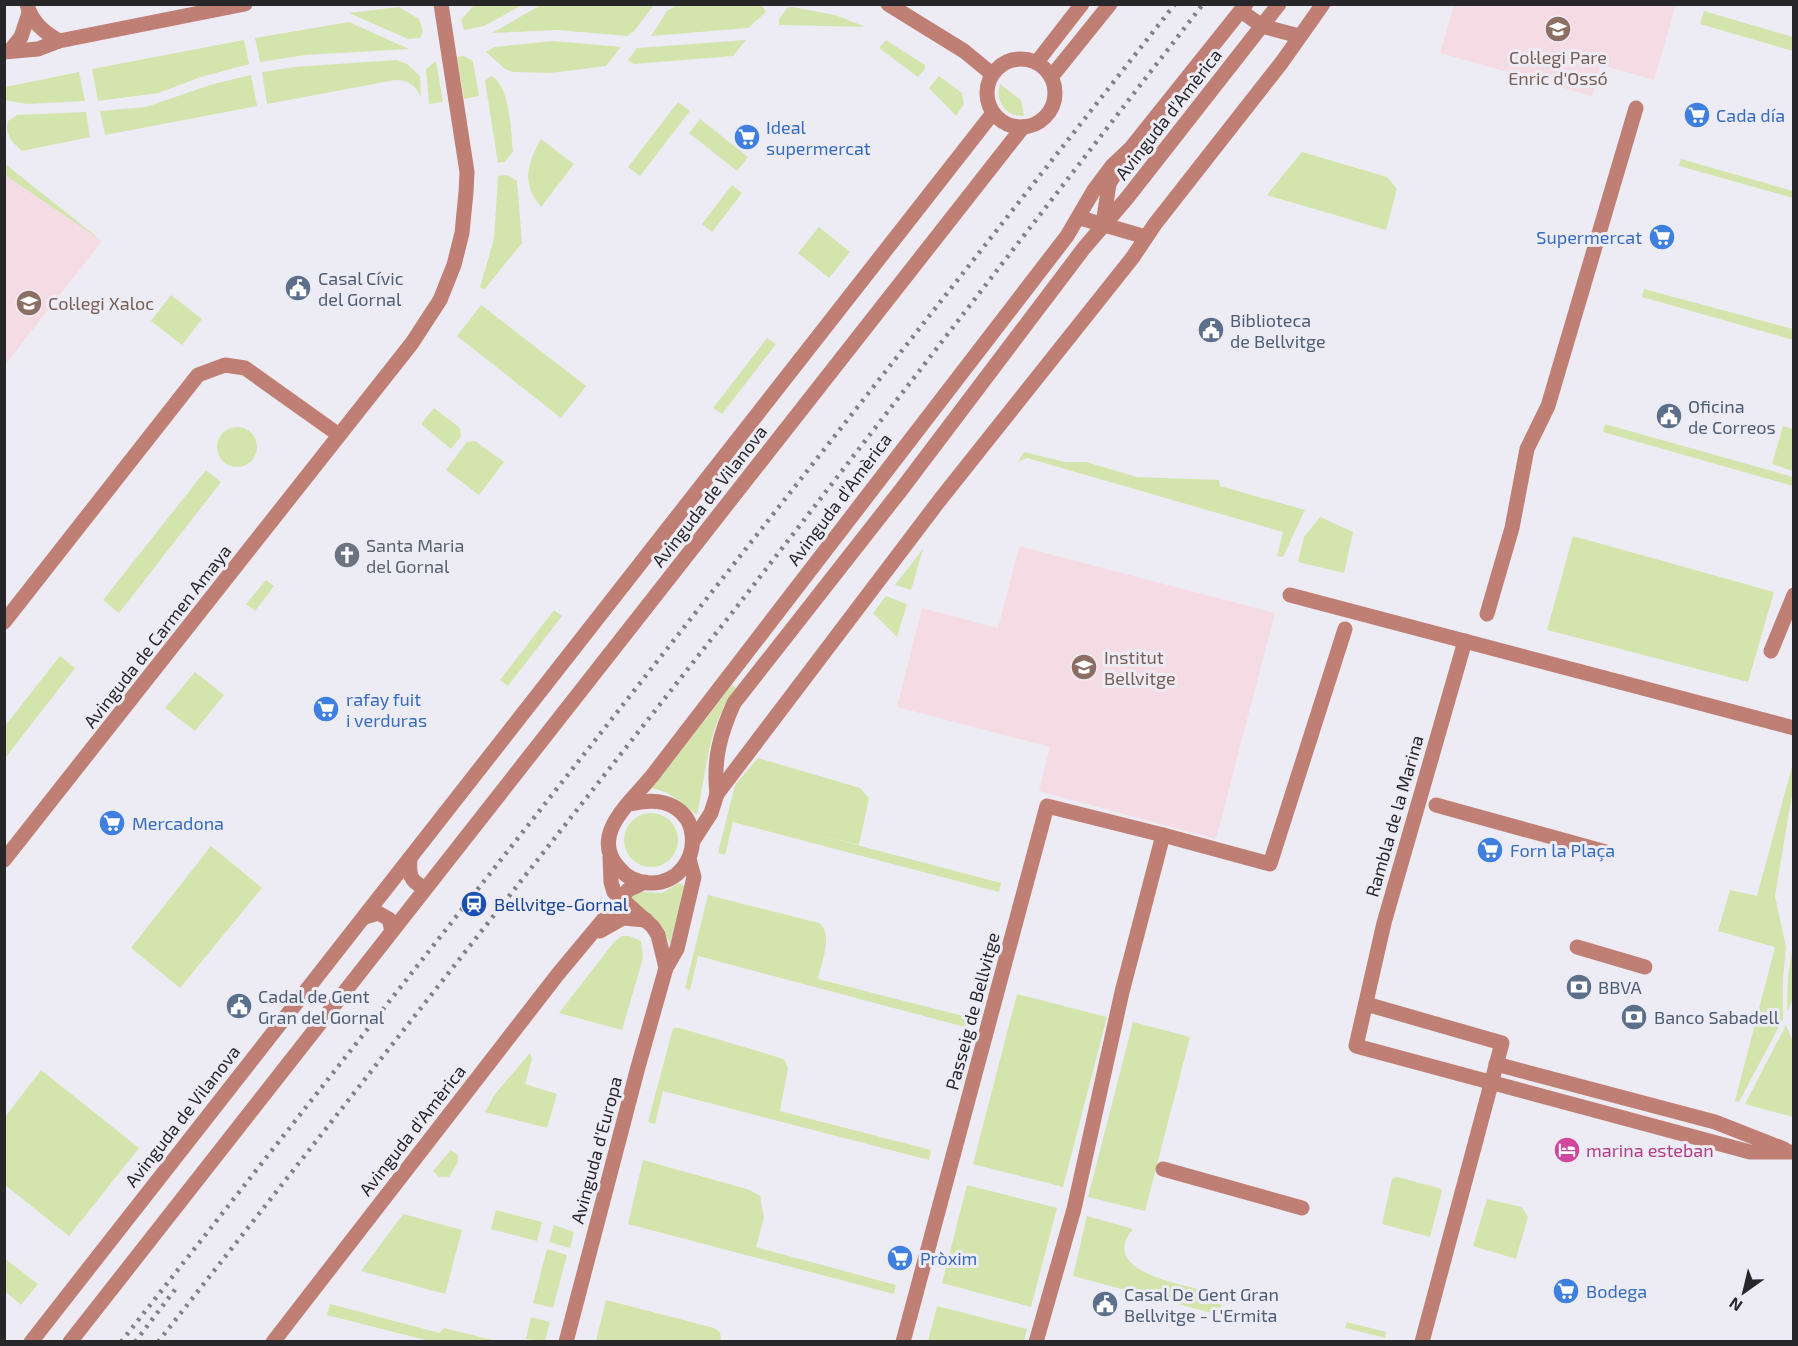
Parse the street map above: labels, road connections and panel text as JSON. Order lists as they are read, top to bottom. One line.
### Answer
{"streets":{"street":["Avinguda d'Amèrica","Avinguda de Vilanova","Avinguda de Carmen Amaya","Rambla de la Marina","Passeig de Bellvitge","Avinguda d'Europa"]},"crossings":[["Avinguda d'Amèrica","Avinguda d'Europa"]],"places":{"school or university":["Col·legi Pare Enric d'Ossó","Col·legi Xaloc","Institut Bellvitge"],"supermarket":["Cada día","Ideal supermercat","Supermercat","rafay fuit i verduras","Mercadona","Forn la Plaça","Pròxim","Bodega"],"public building":["Casal Cívic del Gornal","Biblioteca de Bellvitge","Oficina de Correos","Cadal de Gent Gran del Gornal","Casal De Gent Gran Bellvitge - L'Ermita"],"church":["Santa Maria del Gornal"],"station":["Bellvitge-Gornal"],"bank":["BBVA","Banco Sabadell"],"hotel":["marina esteban"]},"north":"bottom left"}
